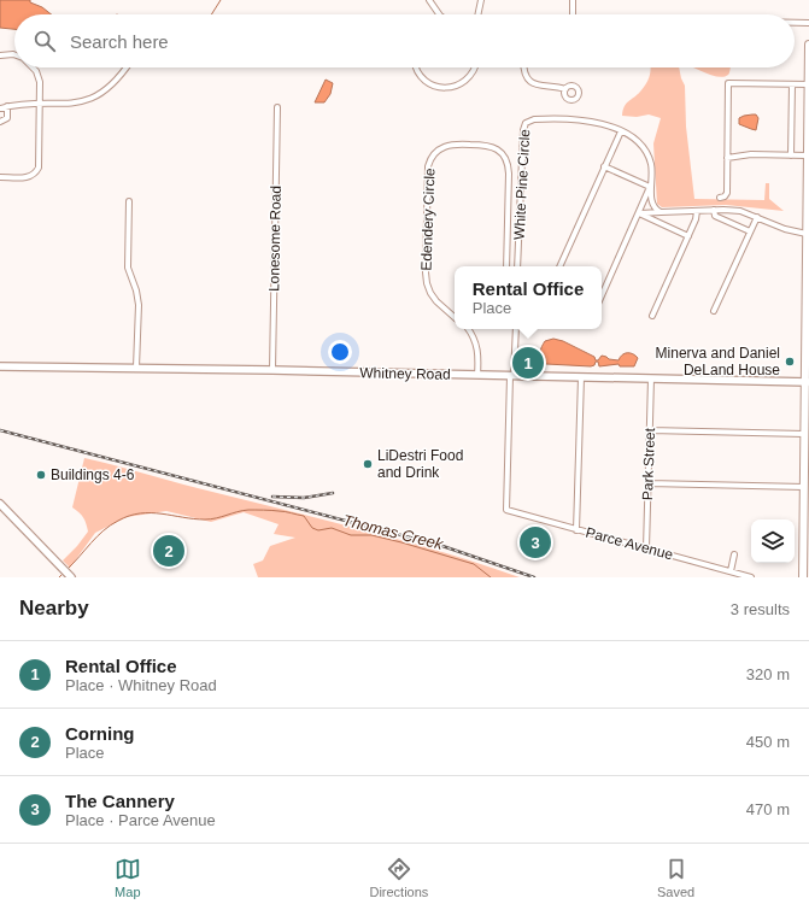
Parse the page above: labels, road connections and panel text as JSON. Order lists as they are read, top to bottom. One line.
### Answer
{"streets":{"main road":["Whitney Road"],"street":["White Pine Circle","Edendery Circle","Lonesome Road","Park Street","Parce Avenue"]},"crossings":[["Lonesome Road","Whitney Road"],["Whitney Road","Park Street"],["Whitney Road","Parce Avenue"],["Park Street","Parce Avenue"]],"water":["Thomas Creek"],"places":["Minerva and Daniel DeLand House","LiDestri Food and Drink","Buildings 4-6"],"page":{"search":"Search here","popup":["Rental Office","Place"],"pins":["1","3","2"],"heading":["Nearby","3 results"],"list":[{"mark":"1","name":"Rental Office","note":"Place · Whitney Road","value":"320 m"},{"mark":"2","name":"Corning","note":"Place","value":"450 m"},{"mark":"3","name":"The Cannery","note":"Place · Parce Avenue","value":"470 m"}],"nav":["Map","Directions","Saved"]}}
